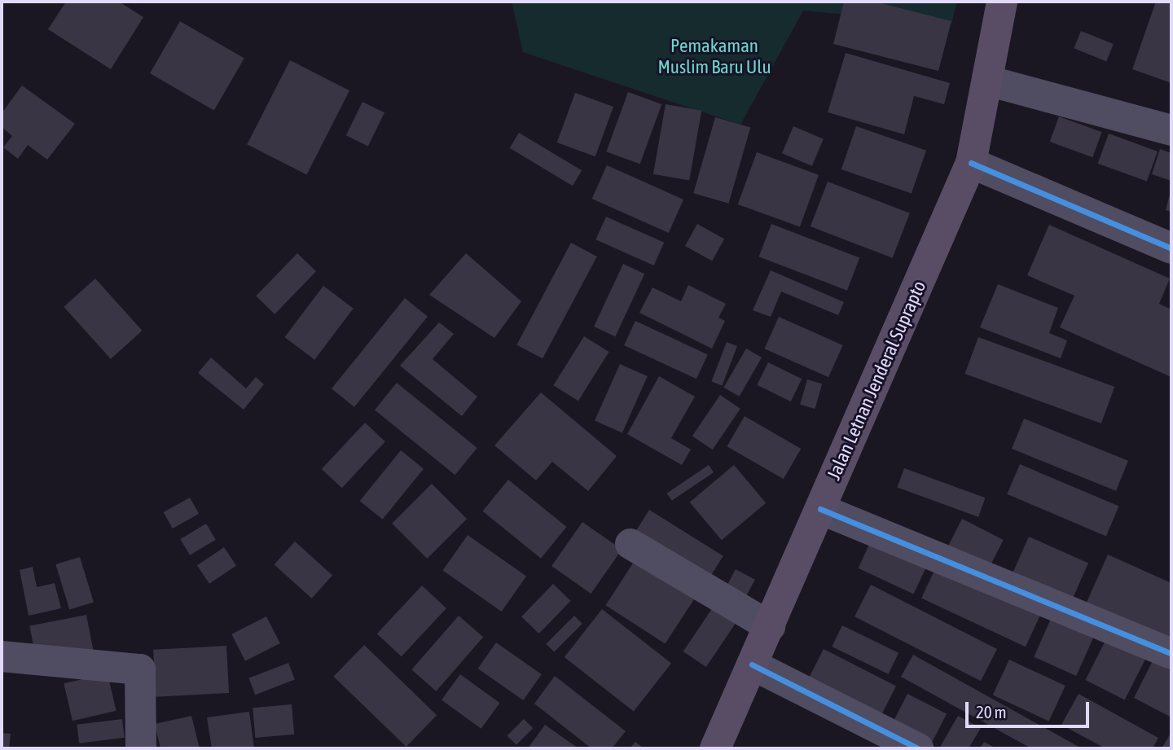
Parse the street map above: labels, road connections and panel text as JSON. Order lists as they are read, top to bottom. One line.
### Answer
{"streets":{"main road":["Jalan Letnan Jenderal Suprapto"]},"parks":["Pemakaman Muslim Baru Ulu"],"scale_bar":"20 m"}
